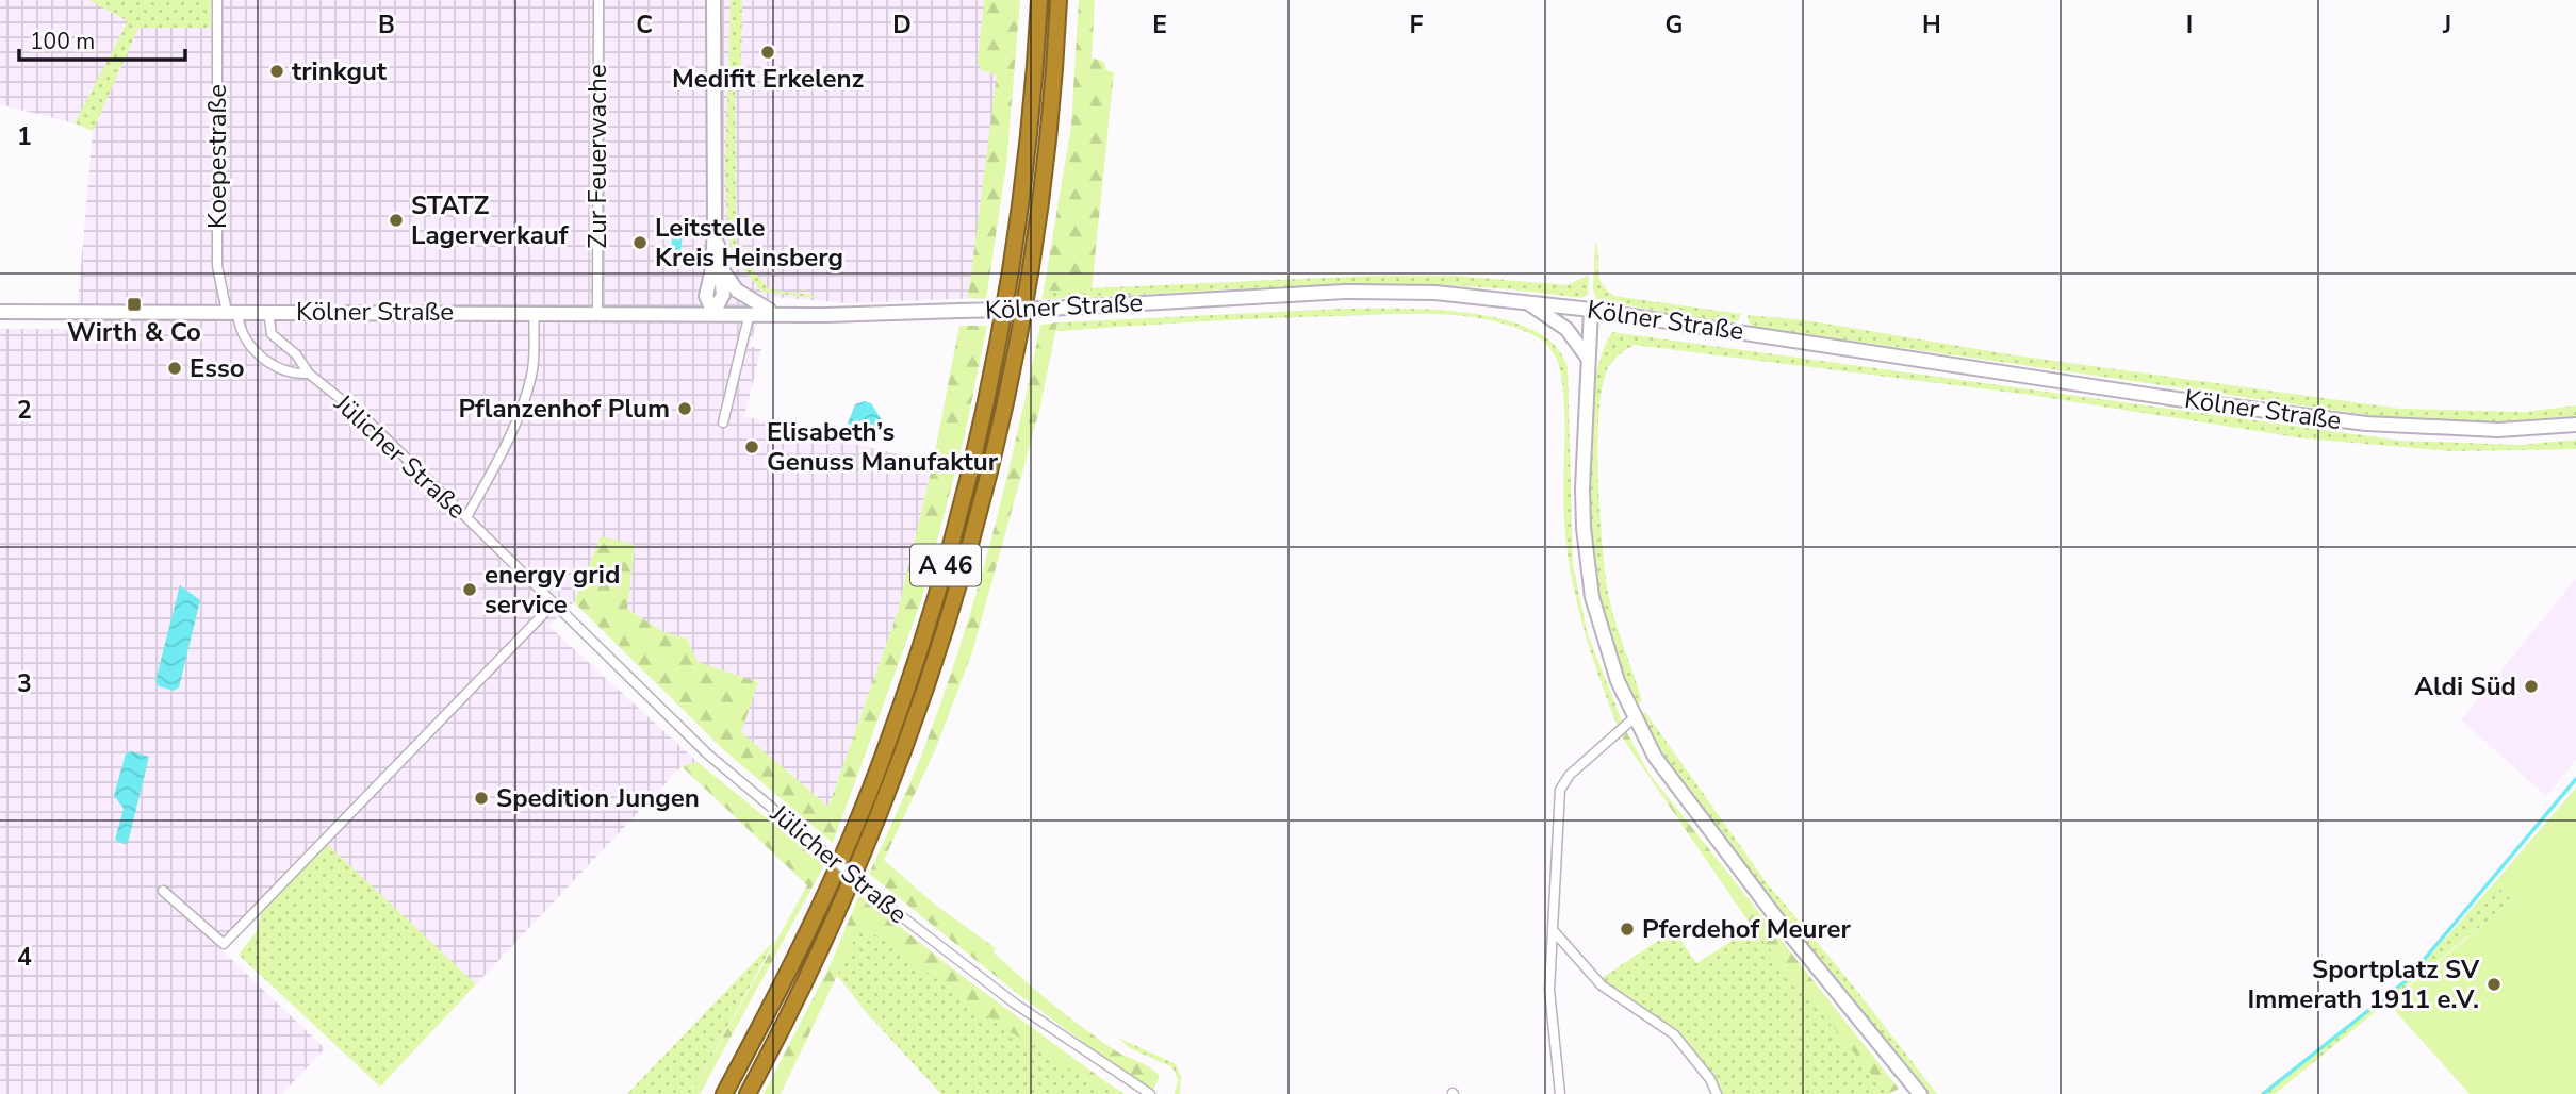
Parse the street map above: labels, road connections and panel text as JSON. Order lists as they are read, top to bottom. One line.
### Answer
{"streets":{"highway":["A 46"],"main road":["Kölner Straße"],"street":["Koepestraße","Zur Feuerwache","Jülicher Straße"]},"crossings":[["Koepestraße","Kölner Straße"],["Koepestraße","Jülicher Straße"],["Zur Feuerwache","Kölner Straße"],["Kölner Straße","Jülicher Straße"]],"places":{"other":["Medifit Erkelenz","trinkgut","STATZ Lagerverkauf","Leitstelle Kreis Heinsberg","Esso","Pflanzenhof Plum","Elisabeth’s Genuss Manufaktur","energy grid service","Aldi Süd","Spedition Jungen","Pferdehof Meurer","Sportplatz SV Immerath 1911 e.V."],"transit":["Wirth & Co"]},"scale_bar":"100 m","grid":{"columns":["B","C","D","E","F","G","H","I","J"],"rows":["1","2","3","4"]}}
